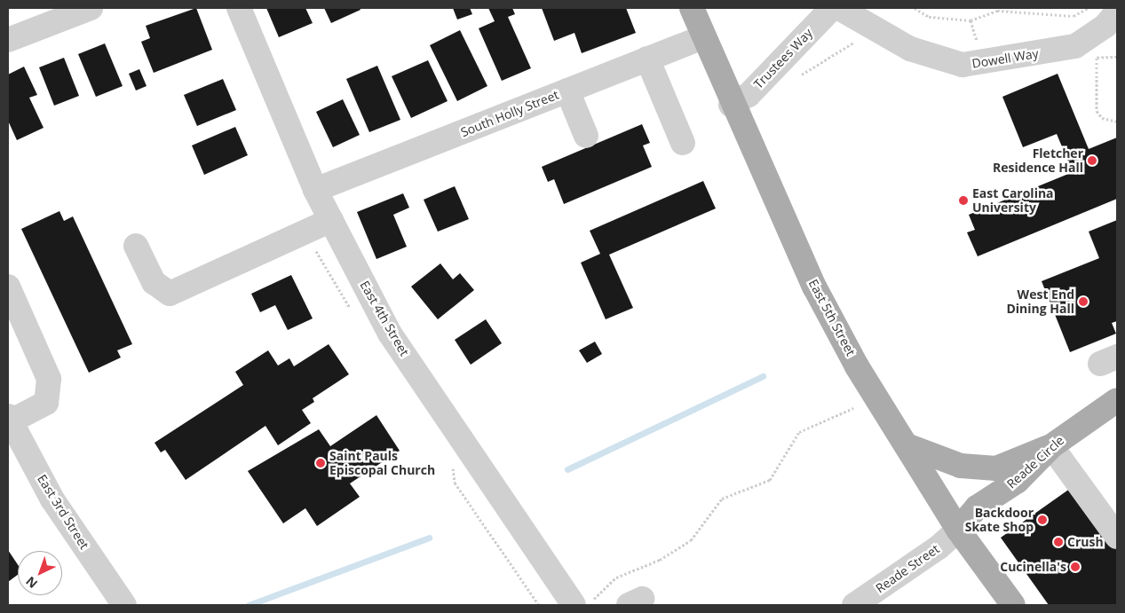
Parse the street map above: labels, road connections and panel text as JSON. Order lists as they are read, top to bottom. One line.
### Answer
{"streets":{"main road":["East 5th Street","Reade Circle"],"street":["Trustees Way","Dowell Way","South Holly Street","East 4th Street","East 3rd Street","Reade Street"]},"crossings":[["Trustees Way","East 5th Street"],["South Holly Street","East 5th Street"],["South Holly Street","East 4th Street"],["East 5th Street","Reade Circle"],["East 5th Street","Reade Street"],["Reade Circle","Reade Street"]],"places":["Fletcher Residence Hall","East Carolina University","West End Dining Hall","Saint Pauls Episcopal Church","Backdoor Skate Shop","Crush","Cucinella's"],"north":"bottom left"}
